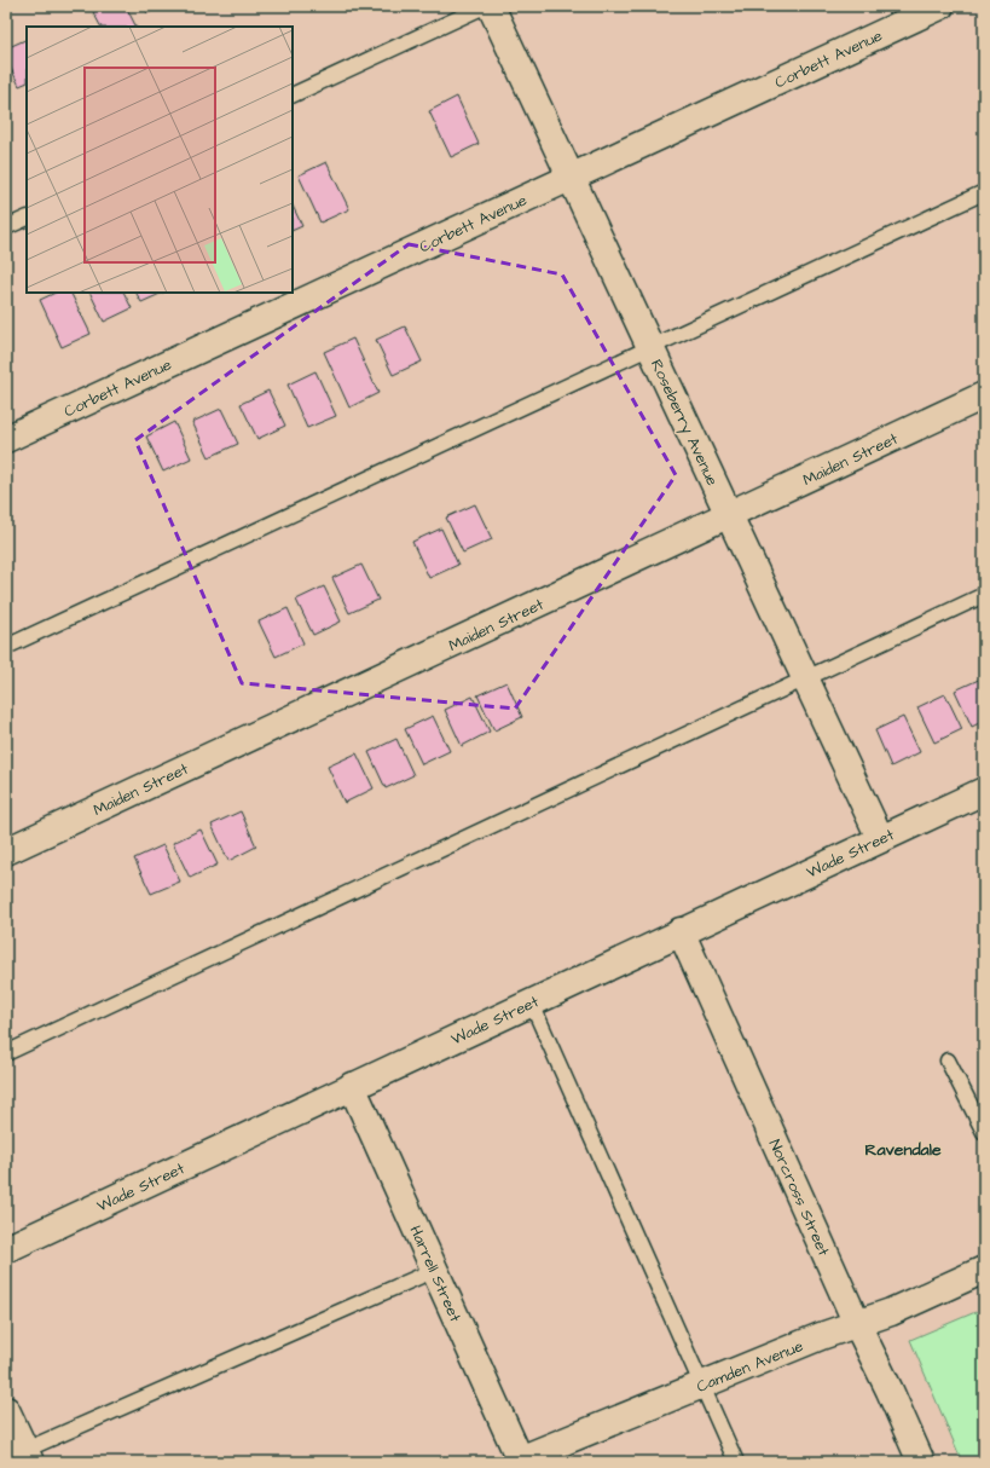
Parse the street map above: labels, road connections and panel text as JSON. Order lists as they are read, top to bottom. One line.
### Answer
{"streets":{"street":["Corbett Avenue","Roseberry Avenue","Maiden Street","Wade Street","Norcross Street","Harrell Street","Camden Avenue"]},"crossings":[["Corbett Avenue","Roseberry Avenue"],["Roseberry Avenue","Maiden Street"],["Roseberry Avenue","Wade Street"],["Wade Street","Norcross Street"],["Wade Street","Harrell Street"],["Norcross Street","Camden Avenue"],["Harrell Street","Camden Avenue"]],"districts":["Ravendale"]}
